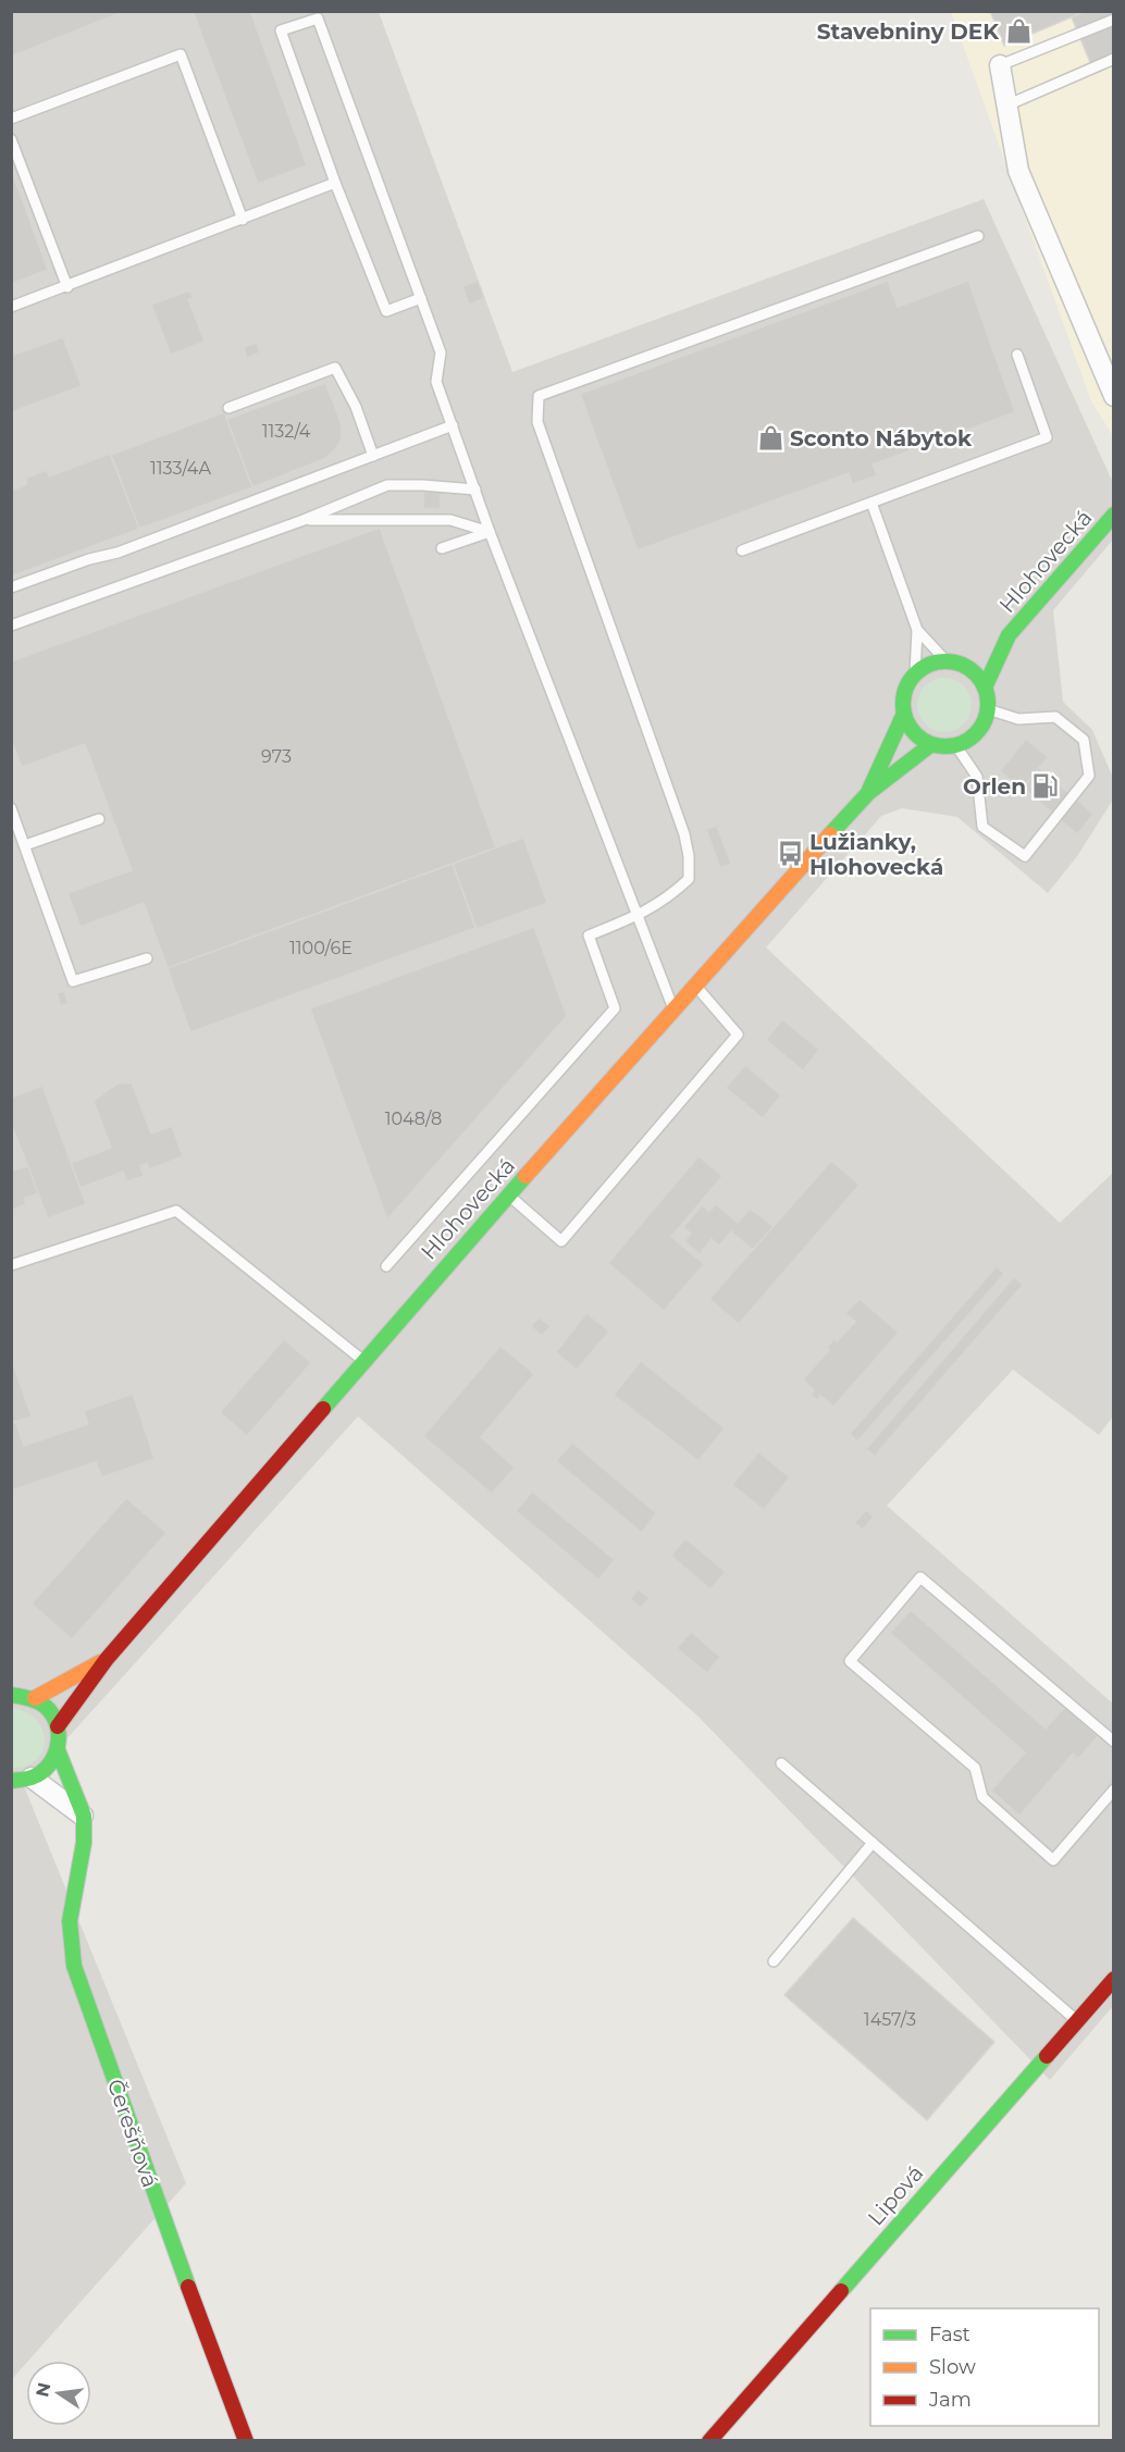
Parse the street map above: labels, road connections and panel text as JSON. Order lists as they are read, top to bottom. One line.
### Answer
{"streets":{"main road":["Hlohovecká","Čerešňová","Lipová"]},"places":{"shop":["Stavebniny DEK","Sconto Nábytok"],"fuel station":["Orlen"],"bus stop":["Lužianky, Hlohovecká"]},"house_numbers":["1132/4","1133/4A","973","1100/6E","1048/8","1457/3"],"legend":["Fast","Slow","Jam"],"north":"left"}
